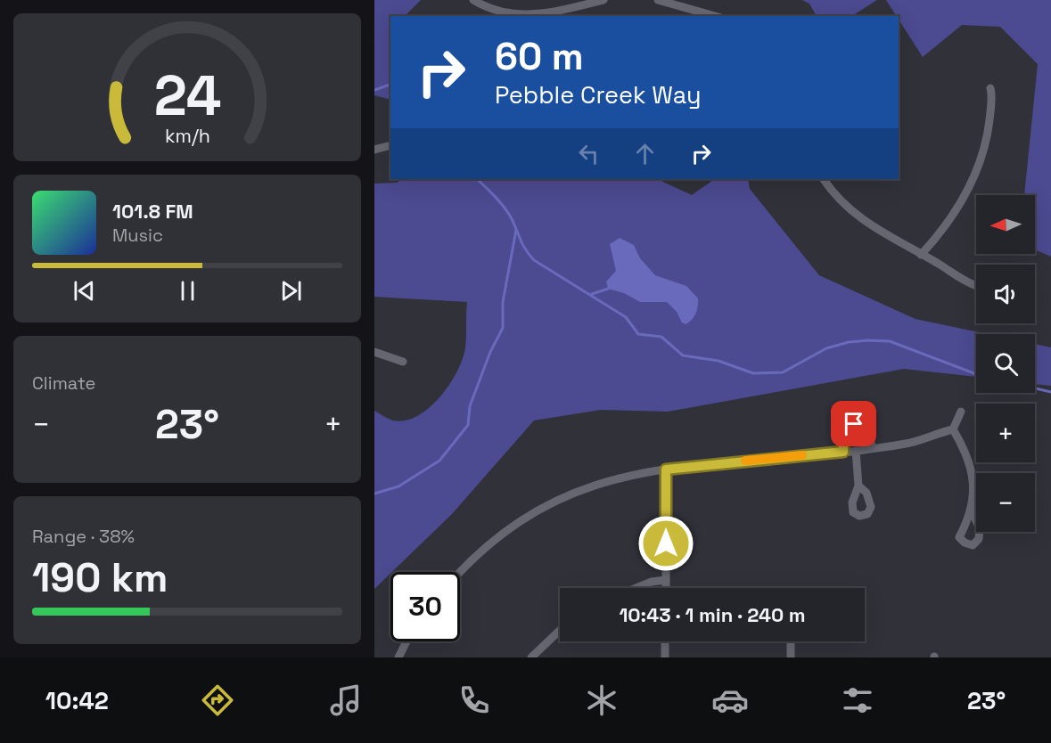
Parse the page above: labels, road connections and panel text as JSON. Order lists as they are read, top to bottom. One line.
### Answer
{"north":"left","page":{"turn":["60 m","Pebble Creek Way"],"song":["101.8 FM","Music"],"map_buttons":["+","−"],"tile":["Climate",["Range · 38%","190 km"]],"heat":["−","23°","+"],"limit":"30","trip":"10:43 · 1 min · 240 m","tabs":["10:42","23°"],"gauge":["24","km/h"]}}
